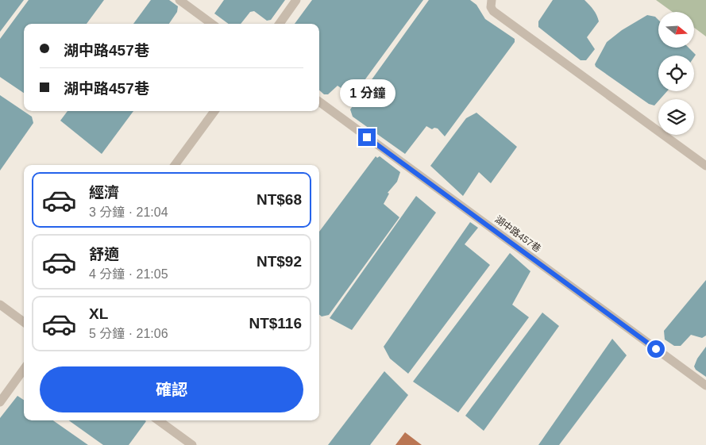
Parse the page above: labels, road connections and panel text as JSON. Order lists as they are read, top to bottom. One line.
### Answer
{"streets":{"street":["湖中路457巷"]},"north":"right","page":{"banner":["湖中路457巷","湖中路457巷"],"bubble":"1 分鐘","list":[{"name":"經濟","note":"3 分鐘 · 21:04","value":"NT$68"},{"name":"舒適","note":"4 分鐘 · 21:05","value":"NT$92"},{"name":"XL","note":"5 分鐘 · 21:06","value":"NT$116"}],"buttons":"確認"}}
